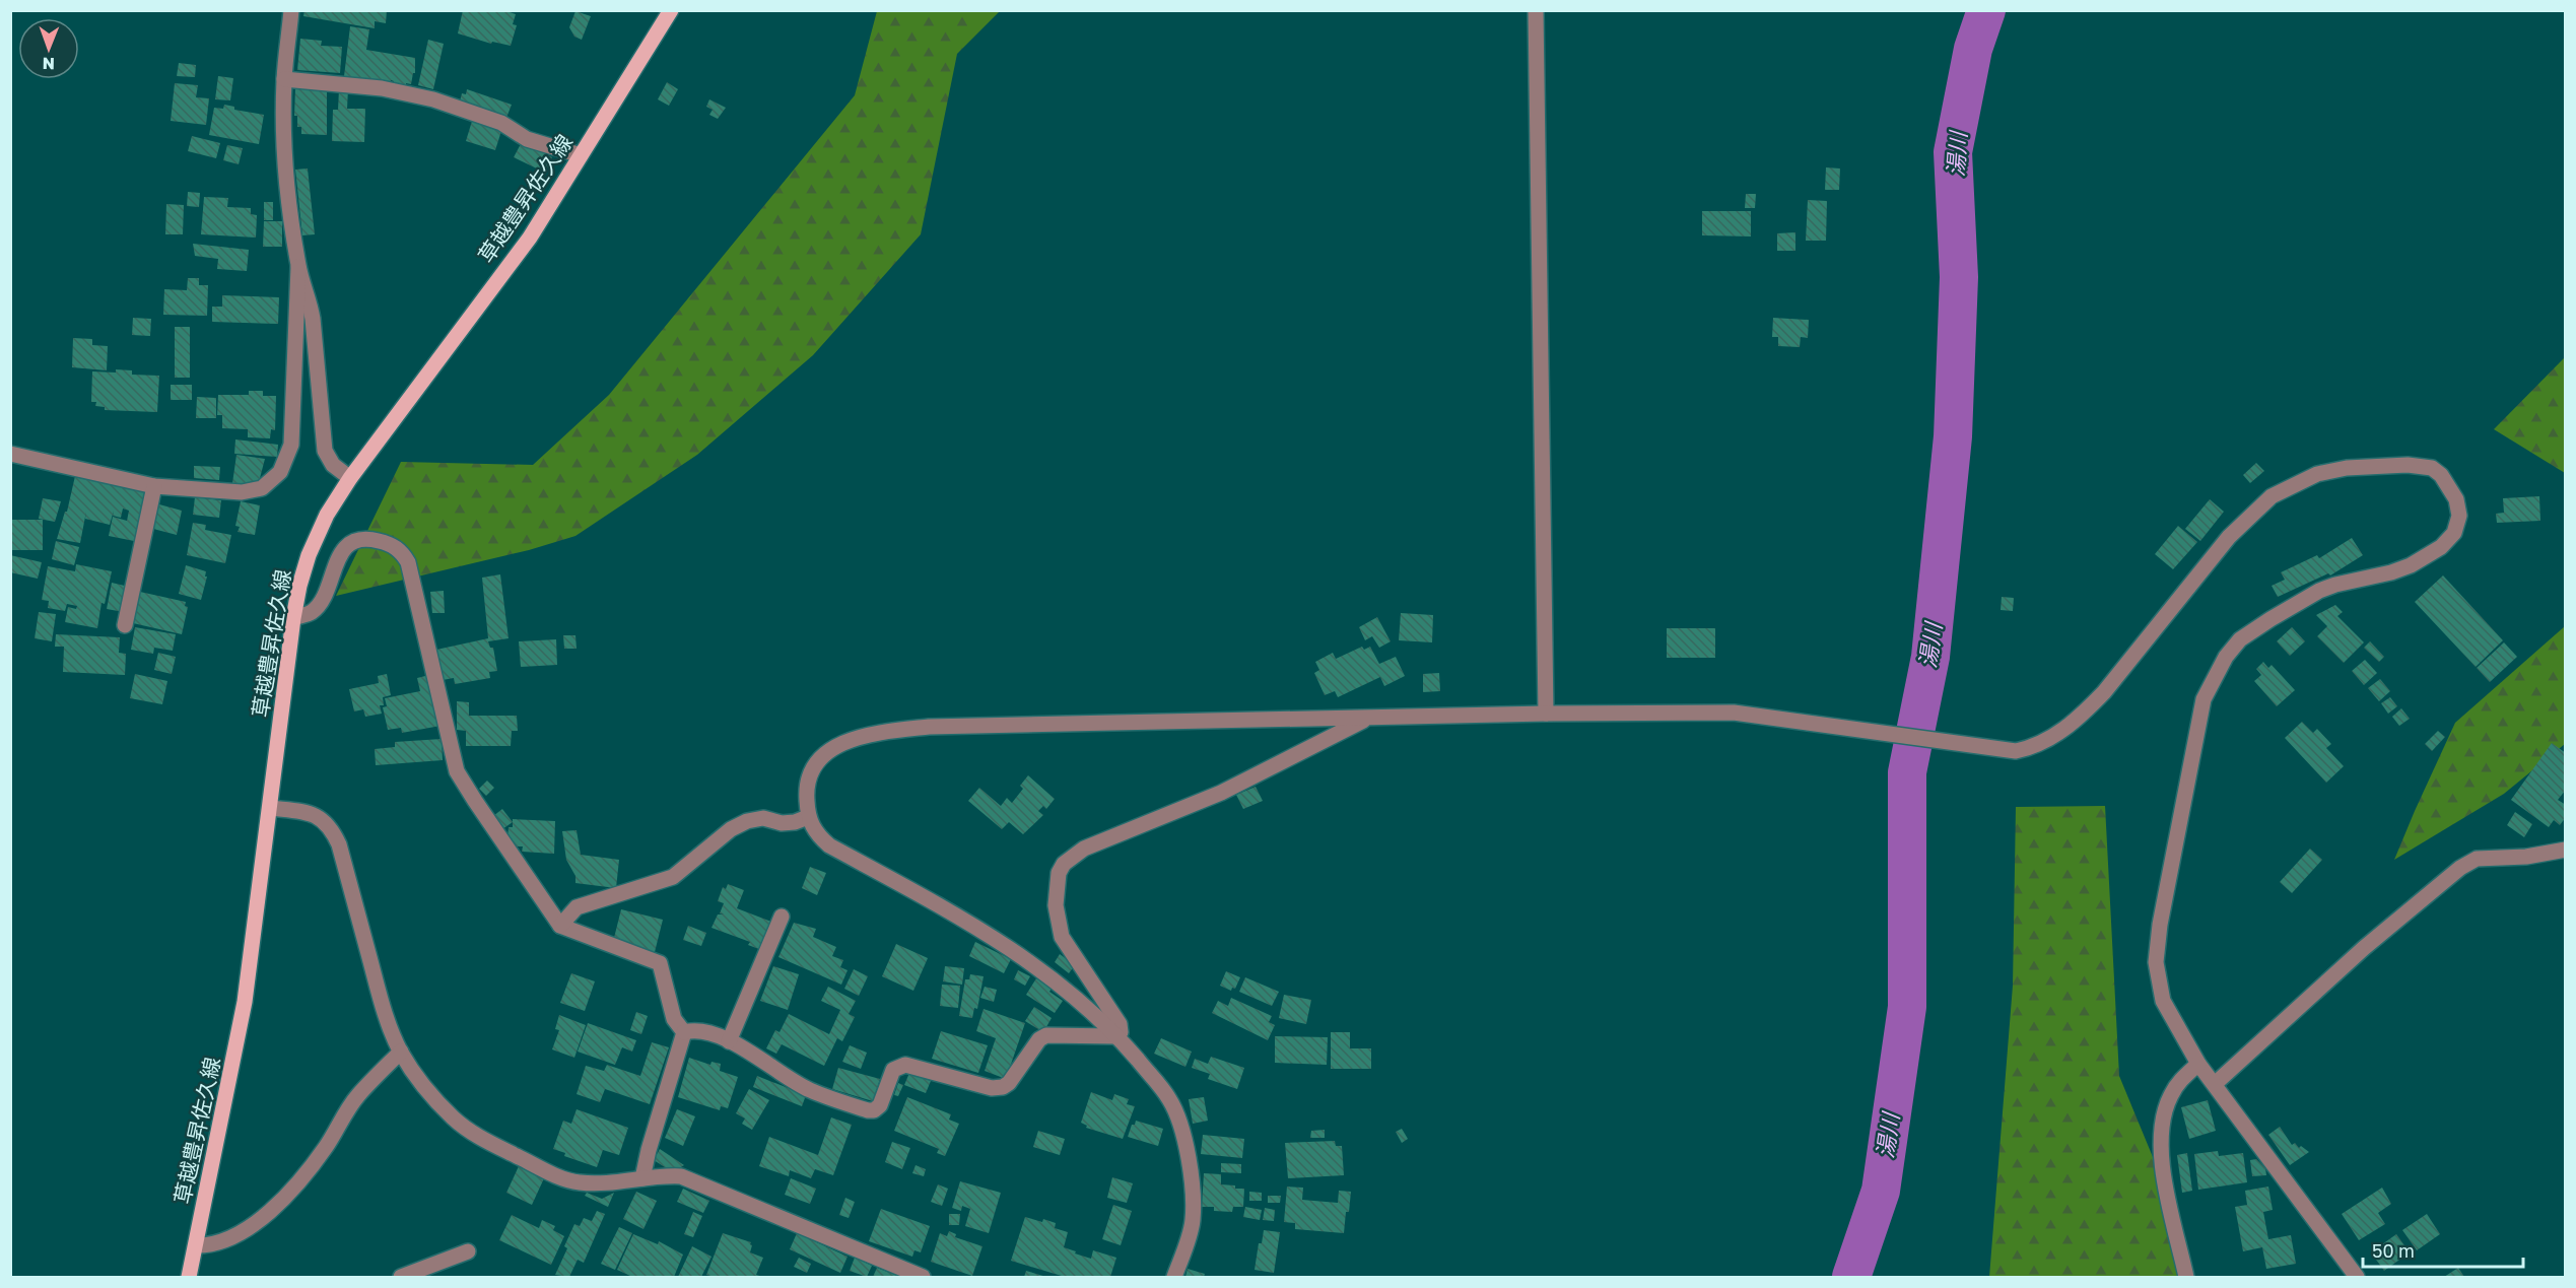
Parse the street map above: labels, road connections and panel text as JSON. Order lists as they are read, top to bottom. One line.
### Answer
{"streets":{"main road":["草越豊昇佐久線"]},"water":["湯川"],"scale_bar":"50 m","north":"bottom"}
